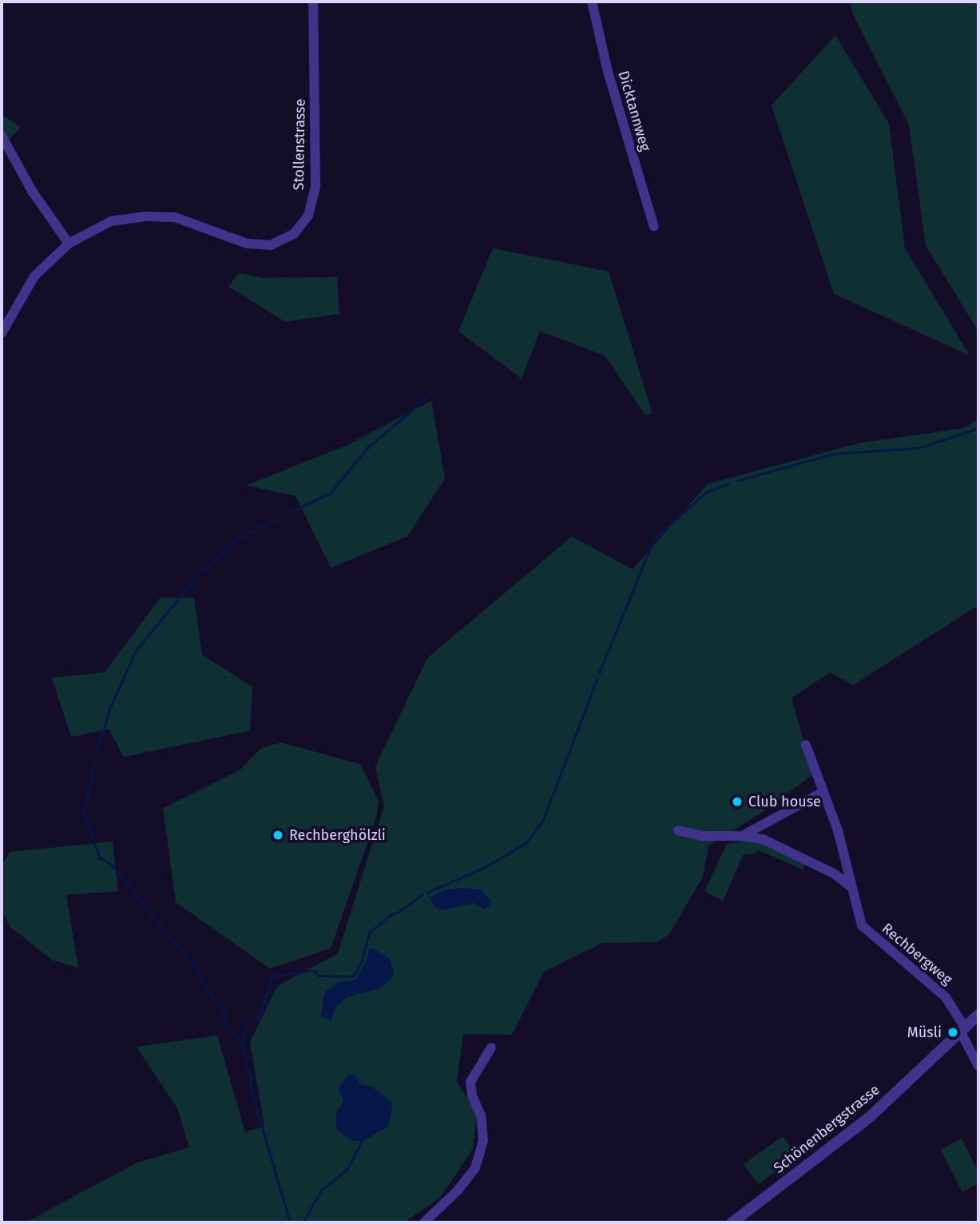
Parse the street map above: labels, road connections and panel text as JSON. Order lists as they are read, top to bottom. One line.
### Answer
{"streets":{"street":["Dicktannweg","Stollenstrasse","Rechbergweg","Schönenbergstrasse"]},"crossings":[["Rechbergweg","Schönenbergstrasse"]],"places":["Club house","Rechberghölzli","Müsli"]}
